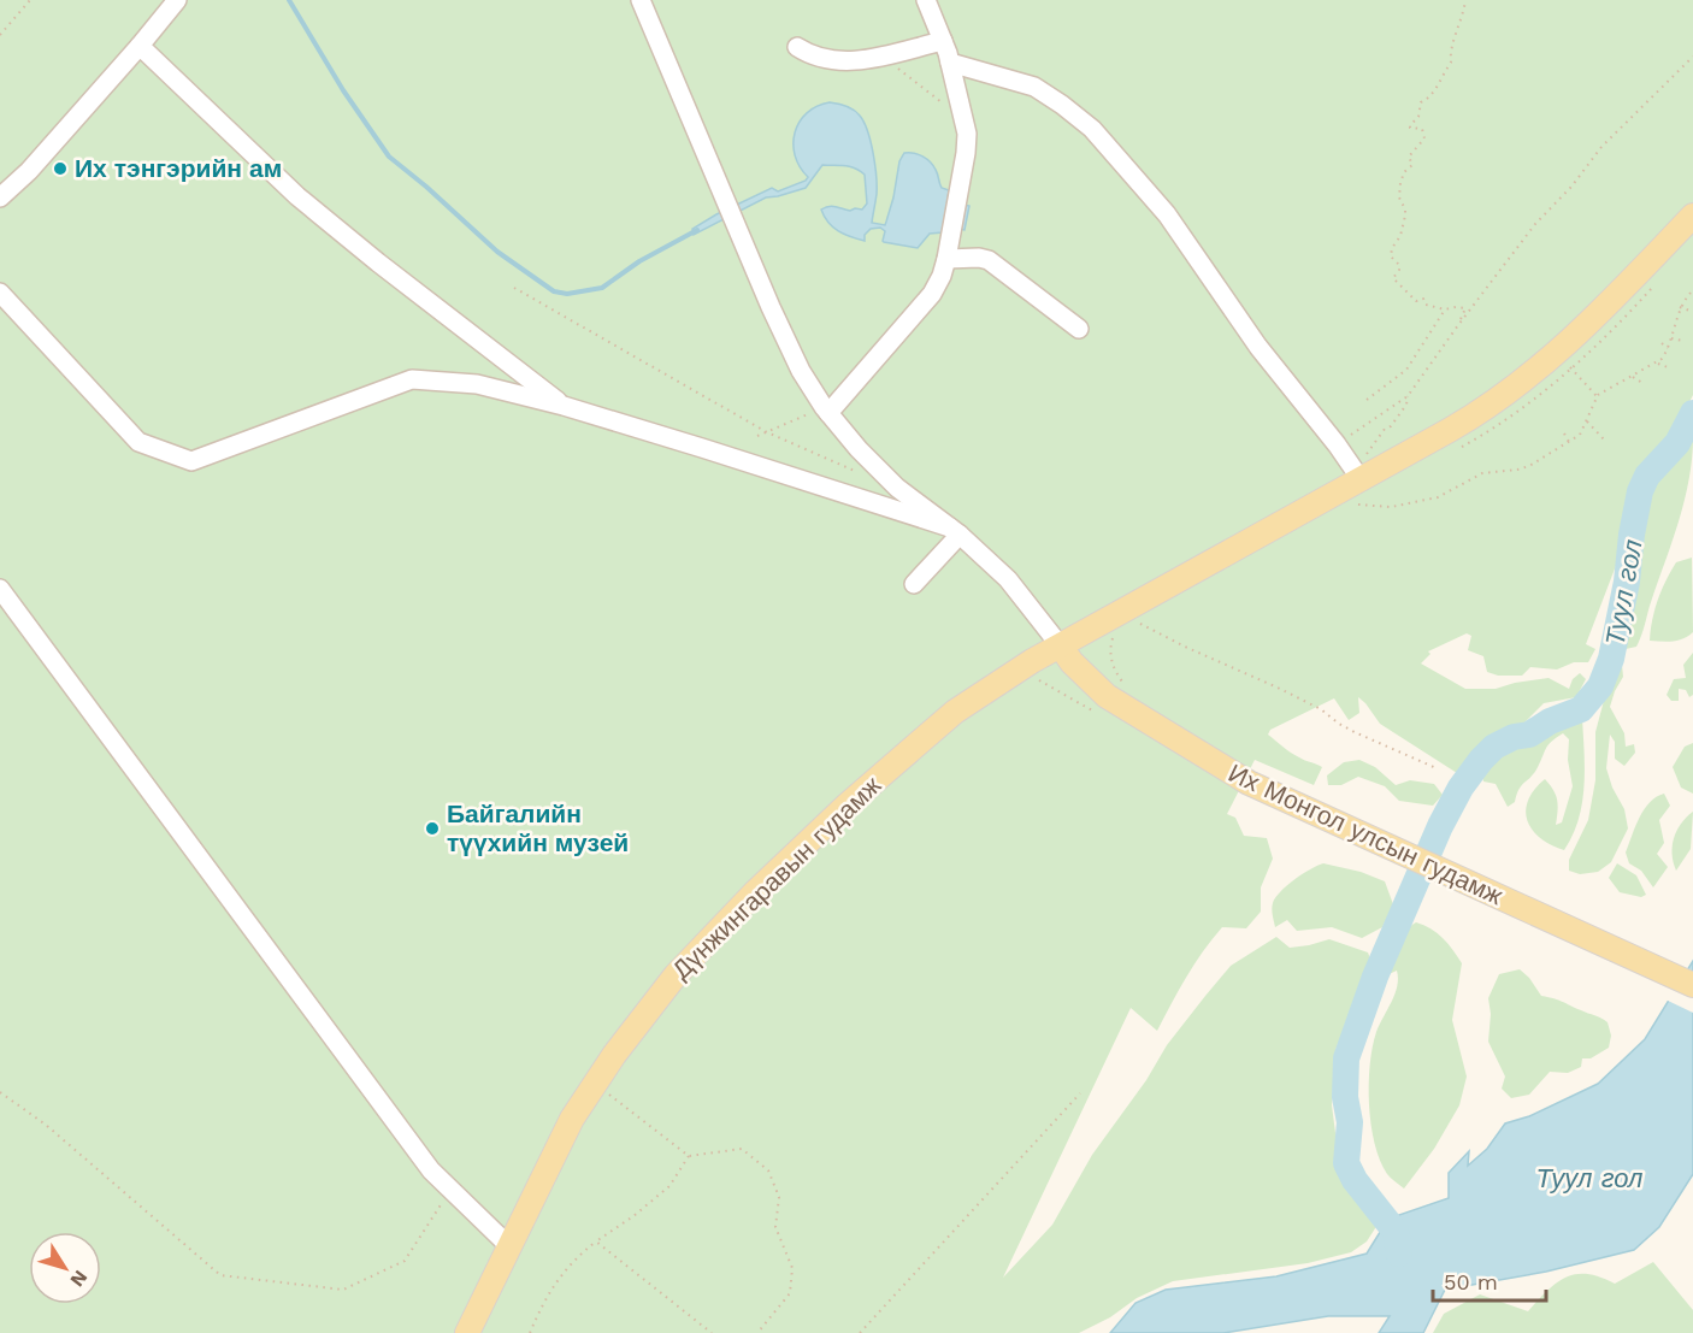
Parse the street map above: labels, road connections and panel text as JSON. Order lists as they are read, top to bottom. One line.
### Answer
{"streets":{"main road":["Их Монгол улсын гудамж","Дүнжингаравын гудамж"]},"crossings":[["Их Монгол улсын гудамж","Дүнжингаравын гудамж"]],"water":["Туул гол"],"places":["Их тэнгэрийн ам","Байгалийн түүхийн музей"],"scale_bar":"50 m","north":"bottom right"}
